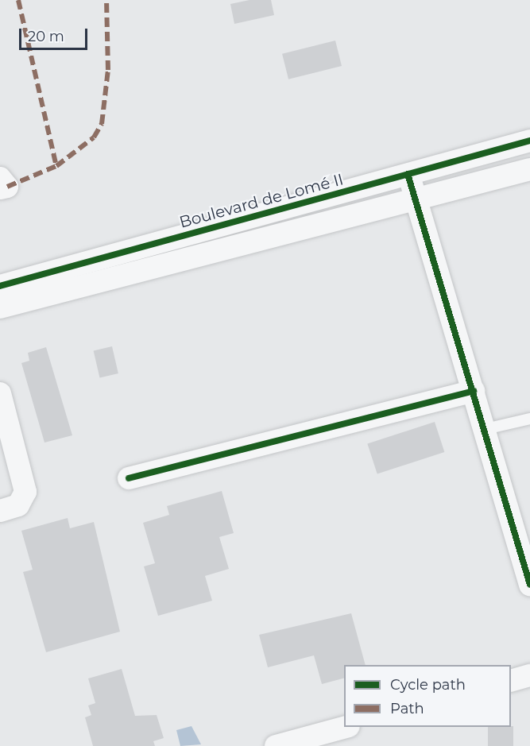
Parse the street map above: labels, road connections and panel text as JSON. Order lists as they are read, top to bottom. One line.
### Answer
{"streets":{"street":["Boulevard de Lomé II"]},"legend":["Cycle path","Path"],"scale_bar":"20 m"}
